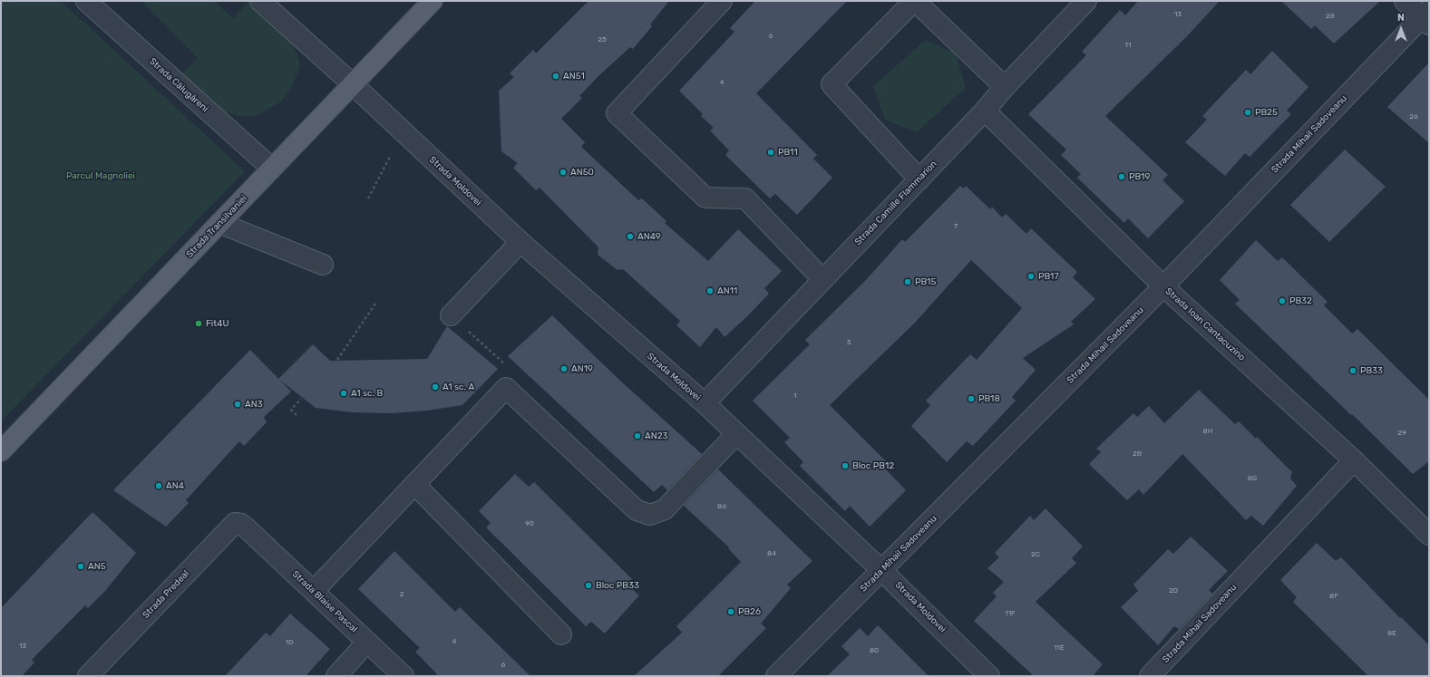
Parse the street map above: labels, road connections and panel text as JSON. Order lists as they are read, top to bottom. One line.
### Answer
{"streets":{"main road":["Strada Transilvaniei"],"street":["Strada Călugăreni","Strada Mihail Sadoveanu","Strada Moldovei","Strada Camille Flammarion","Strada Ioan Cantacuzino","Strada Predeal","Strada Blaise Pascal"]},"crossings":[["Strada Călugăreni","Strada Transilvaniei"],["Strada Mihail Sadoveanu","Strada Moldovei"],["Strada Mihail Sadoveanu","Strada Ioan Cantacuzino"],["Strada Moldovei","Strada Camille Flammarion"],["Strada Moldovei","Strada Transilvaniei"],["Strada Camille Flammarion","Strada Ioan Cantacuzino"],["Strada Predeal","Strada Blaise Pascal"]],"parks":["Parcul Magnoliei"],"places":["AN51","PB25","PB11","AN50","PB19","AN49","PB17","PB15","AN11","PB32","Fit4U","AN19","PB33","A1 sc. A","A1 sc. B","PB18","AN3","AN23","Bloc PB12","AN4","AN5","Bloc PB33","PB26"],"house_numbers":["13","28","6","25","11","4","26","7","3","1","8H","29","2B","8G","86","90","84","2C","2D","2","8F","11F","8E","4","10","13","11E","80","6"],"north":"top"}
